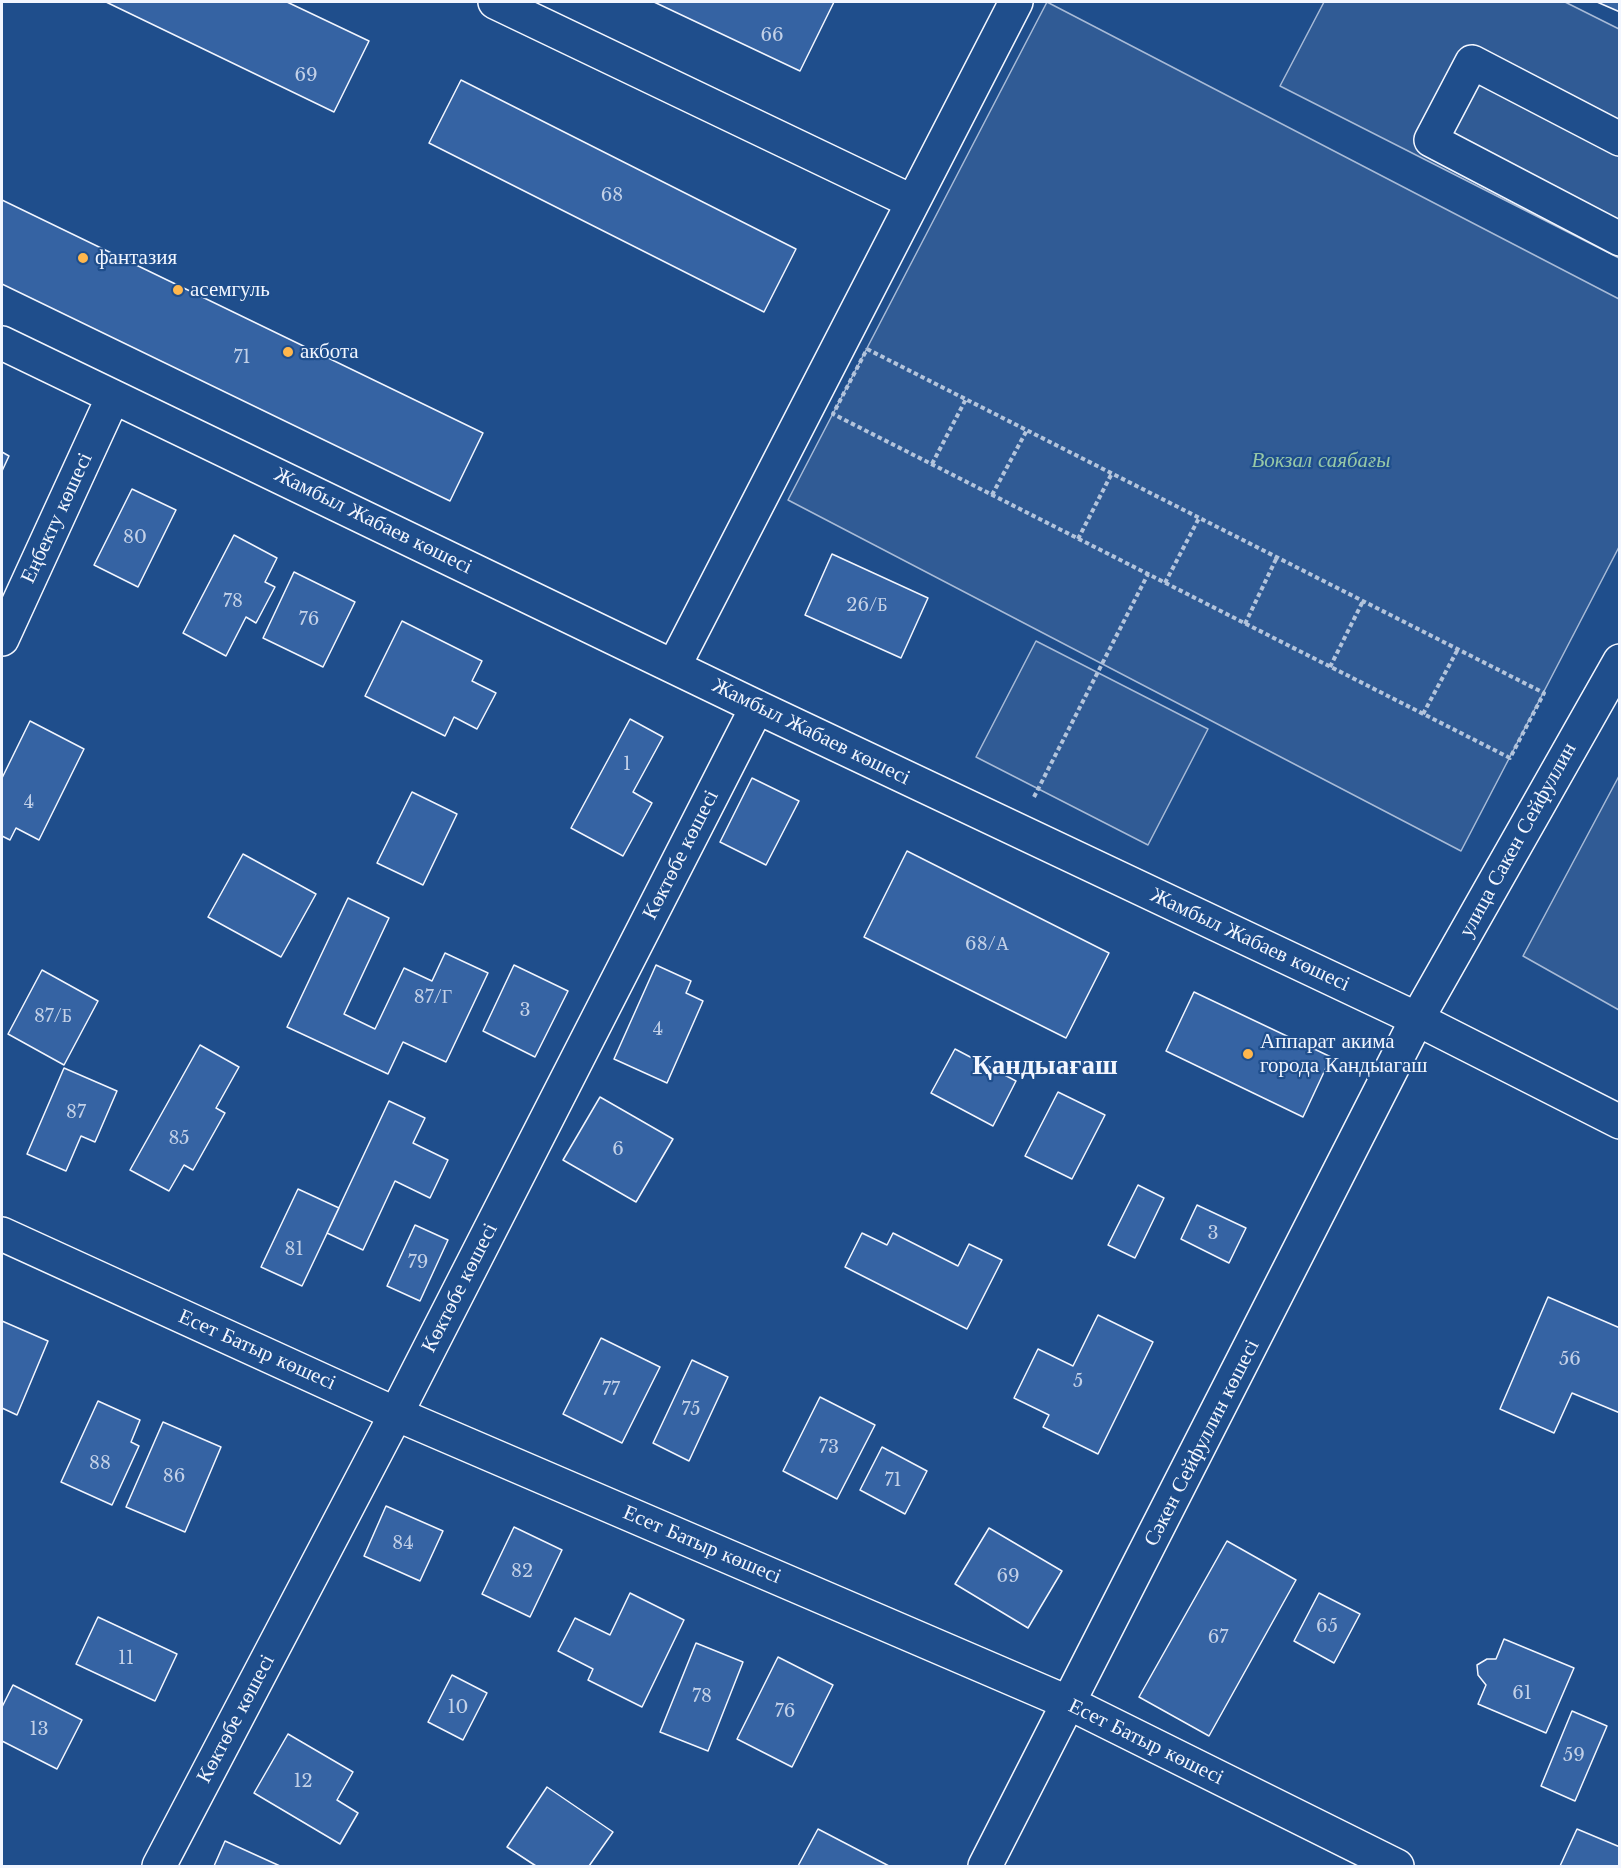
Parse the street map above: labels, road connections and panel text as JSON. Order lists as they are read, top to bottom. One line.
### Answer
{"streets":{"street":["Еңбекту көшесі","Жамбыл Жабаев көшесі","улица Сакен Сейфуллин","Көктөбе көшесі","Есет Батыр көшесі","Сәкен Сейфуллин көшесі"]},"crossings":[["Еңбекту көшесі","Жамбыл Жабаев көшесі"],["Жамбыл Жабаев көшесі","улица Сакен Сейфуллин"],["Жамбыл Жабаев көшесі","Көктөбе көшесі"],["Жамбыл Жабаев көшесі","Сәкен Сейфуллин көшесі"],["улица Сакен Сейфуллин","Сәкен Сейфуллин көшесі"],["Көктөбе көшесі","Есет Батыр көшесі"],["Есет Батыр көшесі","Сәкен Сейфуллин көшесі"]],"districts":["Қандыағаш"],"parks":["Вокзал саябағы"],"places":["фантазия","асемгуль","акбота","Аппарат акима города Кандыагаш"],"house_numbers":["66","69","68","71","80","78","26/Б","76","1","4","68/А","87/Г","3","87/Б","4","87","85","6","3","81","79","56","5","77","75","73","88","86","71","84","82","69","65","67","11","61","78","10","76","13","59","12"]}
